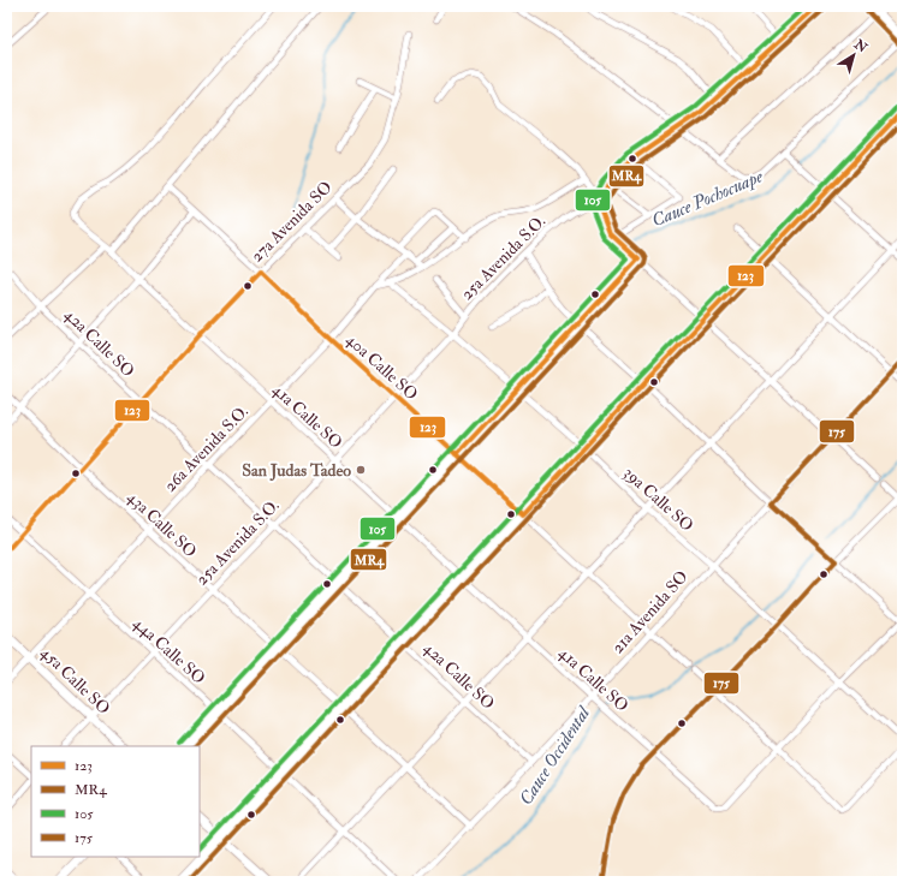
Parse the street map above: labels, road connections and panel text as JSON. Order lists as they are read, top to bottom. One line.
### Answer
{"streets":{"street":["27a Avenida SO","25a Avenida S.O.","42a Calle SO","40a Calle SO","41a Calle SO","26a Avenida S.O.","39a Calle SO","43a Calle SO","21a Avenida SO","44a Calle SO","45a Calle SO"]},"crossings":[["27a Avenida SO","42a Calle SO"],["27a Avenida SO","40a Calle SO"],["27a Avenida SO","41a Calle SO"],["27a Avenida SO","43a Calle SO"],["27a Avenida SO","44a Calle SO"],["25a Avenida S.O.","42a Calle SO"],["25a Avenida S.O.","40a Calle SO"],["25a Avenida S.O.","41a Calle SO"],["25a Avenida S.O.","39a Calle SO"],["25a Avenida S.O.","43a Calle SO"],["25a Avenida S.O.","44a Calle SO"],["25a Avenida S.O.","45a Calle SO"],["42a Calle SO","26a Avenida S.O."],["42a Calle SO","21a Avenida SO"],["40a Calle SO","26a Avenida S.O."],["40a Calle SO","21a Avenida SO"],["41a Calle SO","26a Avenida S.O."],["41a Calle SO","21a Avenida SO"],["26a Avenida S.O.","43a Calle SO"],["26a Avenida S.O.","44a Calle SO"],["26a Avenida S.O.","45a Calle SO"],["39a Calle SO","21a Avenida SO"],["43a Calle SO","21a Avenida SO"]],"water":["Cauce Pochocuape","Cauce Occidental"],"places":["San Judas Tadeo"],"lines":["transit line 123","transit line 105","transit line MR4","transit line 175"],"legend":["123","MR4","105","175"],"north":"top right"}
